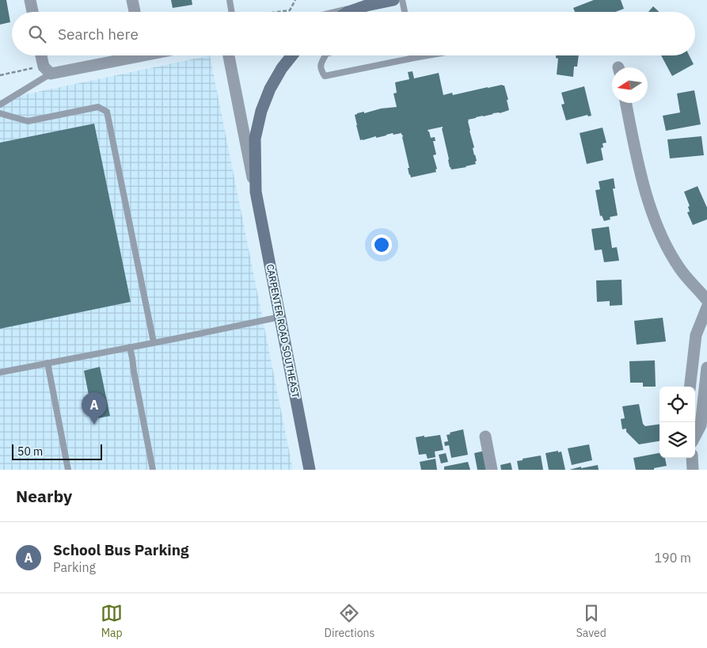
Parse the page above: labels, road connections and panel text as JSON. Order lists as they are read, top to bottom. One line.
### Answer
{"streets":{"street":["CARPENTER ROAD SOUTHEAST"]},"scale_bar":"50 m","north":"left","page":{"search":"Search here","pins":"A","scale":"50 m","heading":"Nearby","list":[{"mark":"A","name":"School Bus Parking","note":"Parking","value":"190 m"}],"nav":["Map","Directions","Saved"]}}
